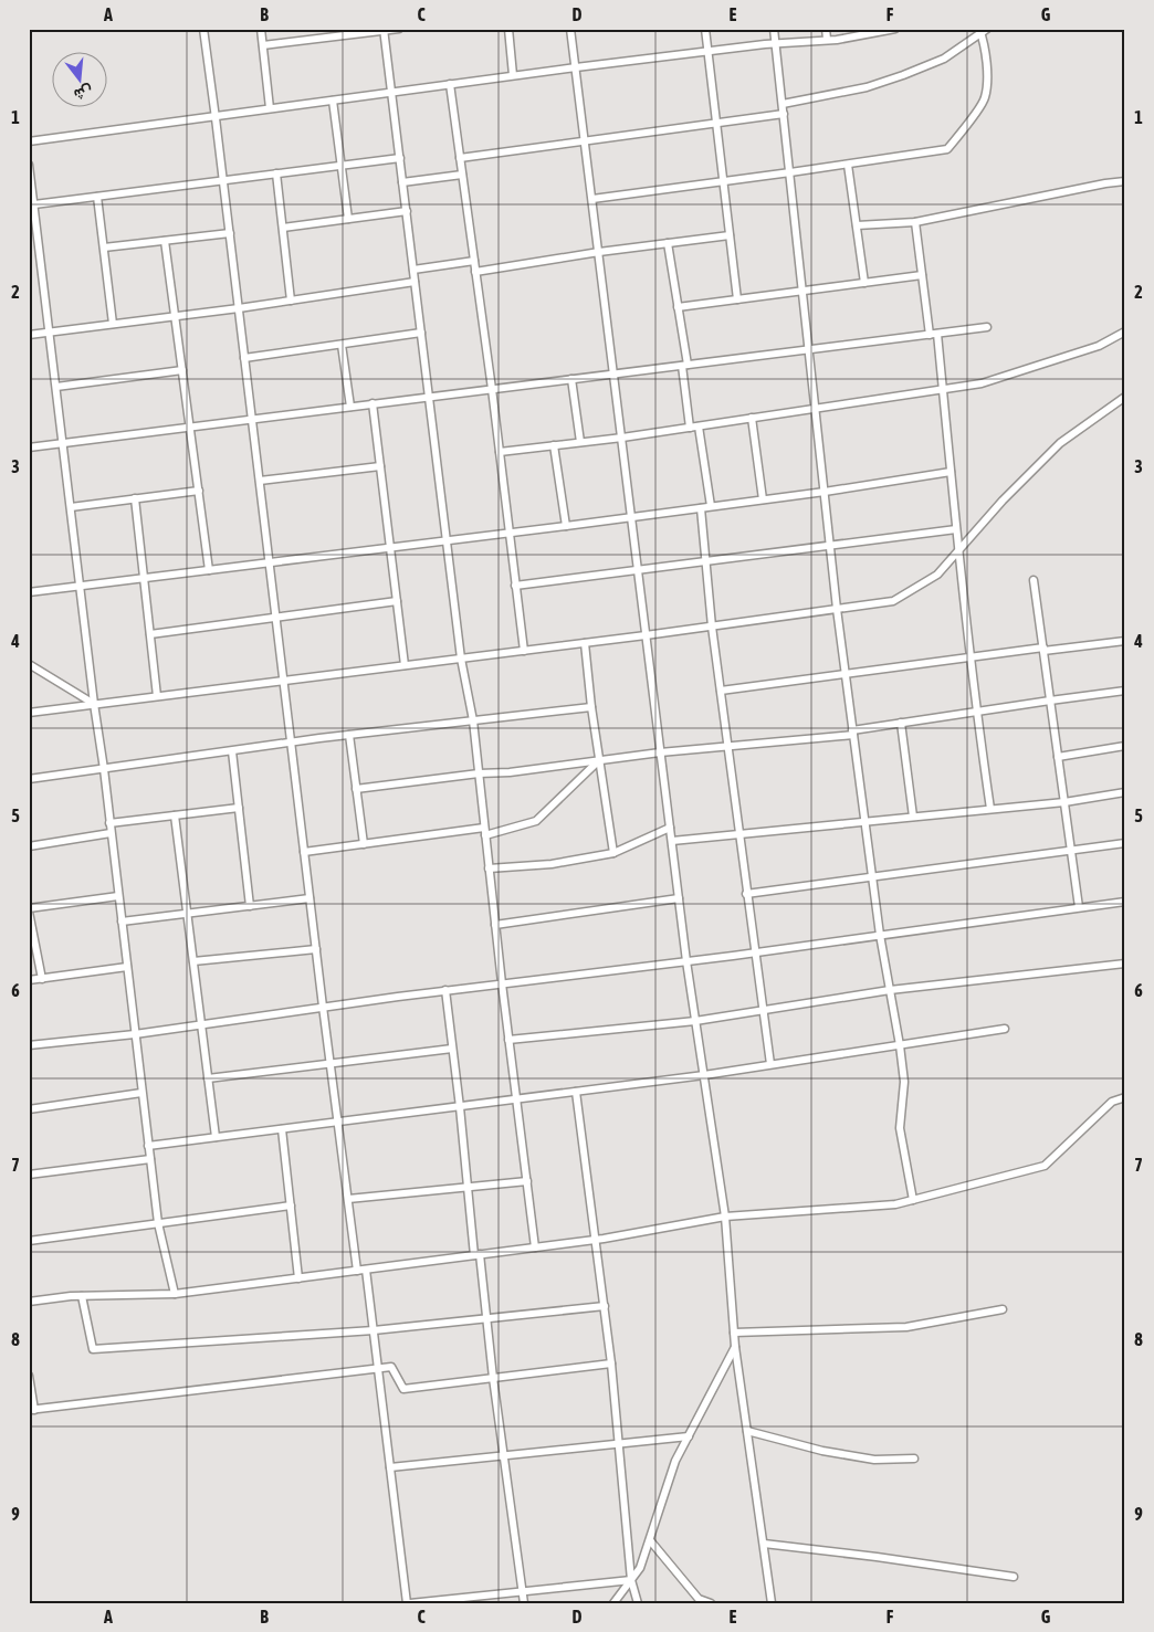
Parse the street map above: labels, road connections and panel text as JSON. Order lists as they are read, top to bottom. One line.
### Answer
{"north":"bottom","grid":{"columns":["A","B","C","D","E","F","G"],"rows":["1","2","3","4","5","6","7","8","9"]}}
